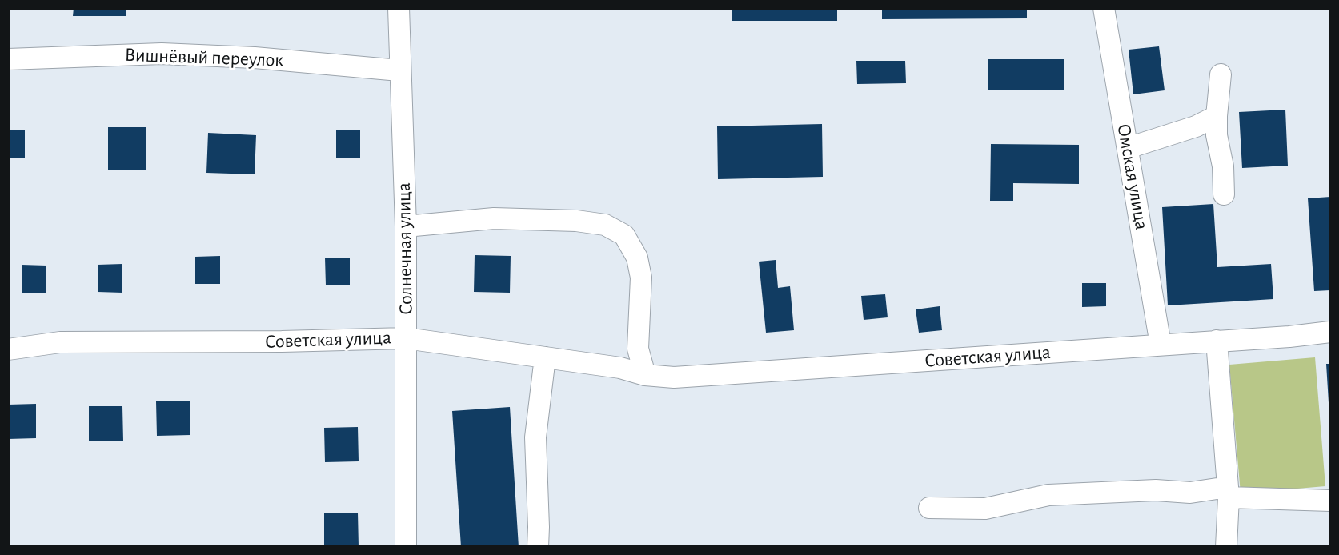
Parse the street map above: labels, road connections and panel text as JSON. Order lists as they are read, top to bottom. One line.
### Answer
{"streets":{"street":["Вишнёвый переулок","Омская улица","Солнечная улица","Советская улица"]},"crossings":[["Вишнёвый переулок","Солнечная улица"],["Омская улица","Советская улица"],["Солнечная улица","Советская улица"]]}
